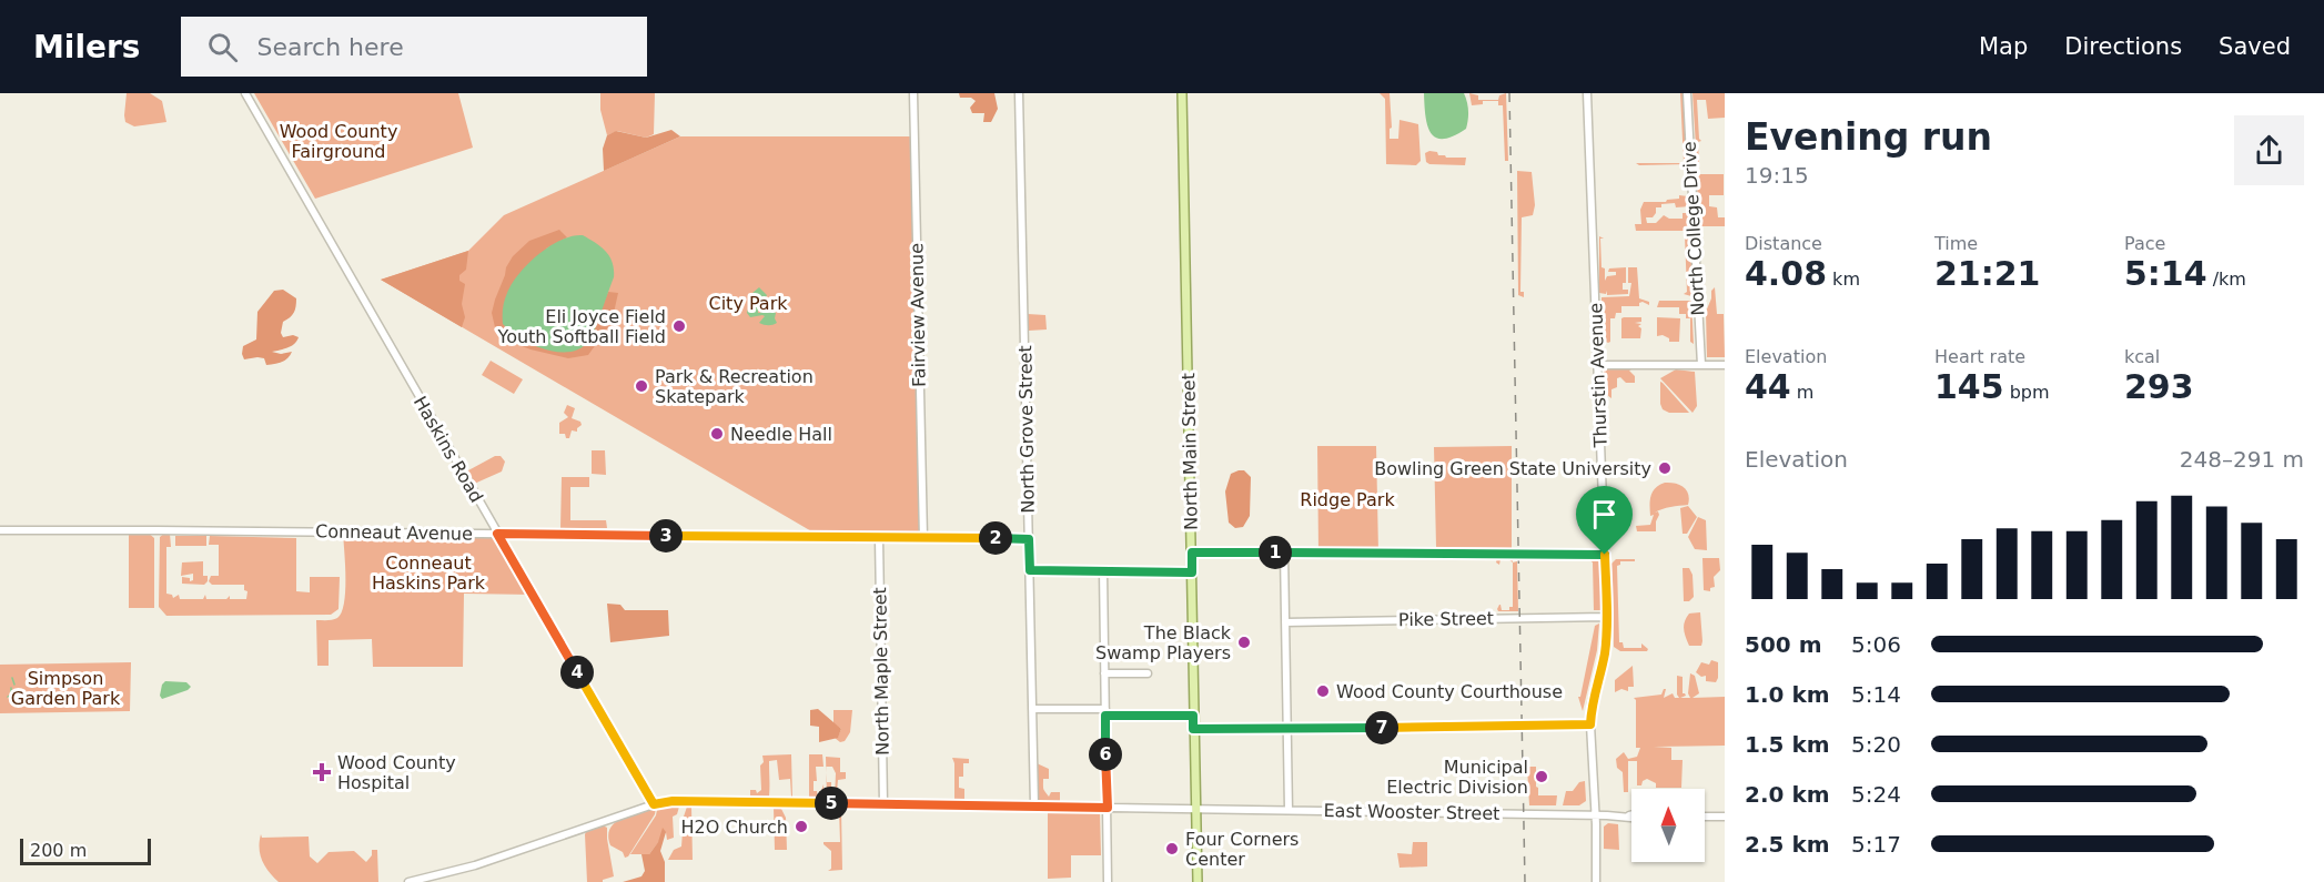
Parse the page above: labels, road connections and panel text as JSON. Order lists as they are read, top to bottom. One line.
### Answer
{"streets":{"main road":["North Main Street"],"street":["North College Drive","Fairview Avenue","Thurstin Avenue","North Grove Street","Haskins Road","Conneaut Avenue","Pike Street","North Maple Street","East Wooster Street"]},"crossings":[["Fairview Avenue","Conneaut Avenue"],["Thurstin Avenue","Pike Street"],["Thurstin Avenue","East Wooster Street"],["North Grove Street","Conneaut Avenue"],["North Grove Street","East Wooster Street"],["Haskins Road","Conneaut Avenue"],["Haskins Road","East Wooster Street"],["North Main Street","East Wooster Street"],["Conneaut Avenue","North Maple Street"],["North Maple Street","East Wooster Street"]],"parks":["Wood County Fairground","City Park","Ridge Park","Conneaut Haskins Park","Simpson Garden Park"],"places":{"other":["Eli Joyce Field Youth Softball Field","Park & Recreation Skatepark","Needle Hall","Bowling Green State University","The Black Swamp Players","Wood County Courthouse","Municipal Electric Division","H2O Church","Four Corners Center"],"health":["Wood County Hospital"]},"scale_bar":"200 m","north":"top","page":{"header":"Milers","search":"Search here","nav":["Map","Directions","Saved"],"heading":["Evening run","19:15"],"stats":[["Distance","4.08 km"],["Time","21:21"],["Pace","5:14 /km"],["Elevation","44 m"],["Heart rate","145 bpm"],["kcal","293"]],"chart":["Elevation","248–291 m"],"pins":["3","2","1","4","7","6","5"],"list":[{"name":"500 m","note":"5:06"},{"name":"1.0 km","note":"5:14"},{"name":"1.5 km","note":"5:20"},{"name":"2.0 km","note":"5:24"},{"name":"2.5 km","note":"5:17"}],"scale":"200 m"}}
